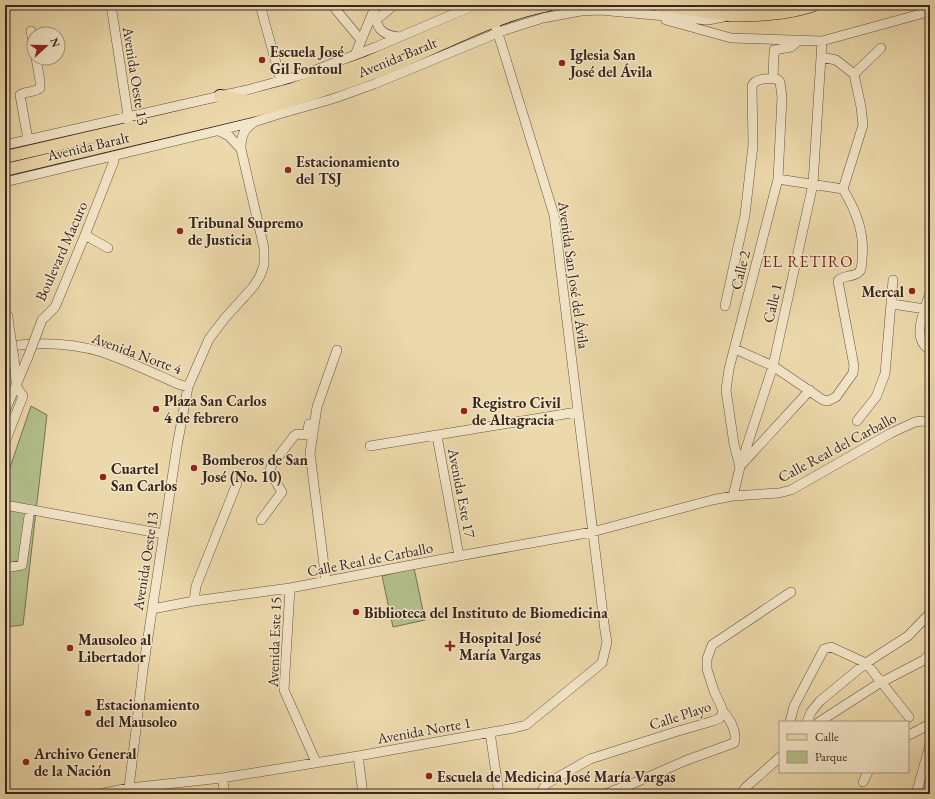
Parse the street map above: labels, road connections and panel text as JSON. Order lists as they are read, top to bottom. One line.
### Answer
{"streets":{"main road":["Avenida Baralt"],"street":["Avenida Oeste 13","Boulevard Macuro","Calle 2","Avenida San José del Ávila","Calle 1","Avenida Norte 4","Calle Real del Carballo","Avenida Este 17","Calle Real de Carballo","Avenida Este 15","Calle Playo","Avenida Norte 1"]},"crossings":[["Avenida Baralt","Avenida Oeste 13"],["Avenida Baralt","Boulevard Macuro"],["Avenida Baralt","Avenida San José del Ávila"],["Avenida Oeste 13","Avenida Norte 4"],["Avenida Oeste 13","Calle Real de Carballo"],["Avenida Oeste 13","Avenida Norte 1"],["Calle 2","Calle 1"],["Avenida San José del Ávila","Calle Real del Carballo"],["Avenida San José del Ávila","Calle Real de Carballo"],["Avenida San José del Ávila","Avenida Norte 1"],["Calle 1","Calle Real del Carballo"],["Calle Real del Carballo","Calle Real de Carballo"],["Calle Real del Carballo","Avenida Norte 1"],["Avenida Este 17","Calle Real de Carballo"],["Calle Real de Carballo","Avenida Este 15"],["Calle Real de Carballo","Avenida Norte 1"],["Avenida Este 15","Avenida Norte 1"]],"districts":["EL RETIRO"],"places":{"other":["Escuela José Gil Fontoul","Iglesia San José del Ávila","Estacionamiento del TSJ","Tribunal Supremo de Justicia","Mercal","Plaza San Carlos 4 de febrero","Registro Civil de Altagracia","Bomberos de San José (No. 10)","Cuartel San Carlos","Biblioteca del Instituto de Biomedicina","Mausoleo al Libertador","Estacionamiento del Mausoleo","Archivo General de la Nación","Escuela de Medicina José María Vargas"],"health":["Hospital José María Vargas"]},"legend":["Calle","Parque"],"north":"right"}
